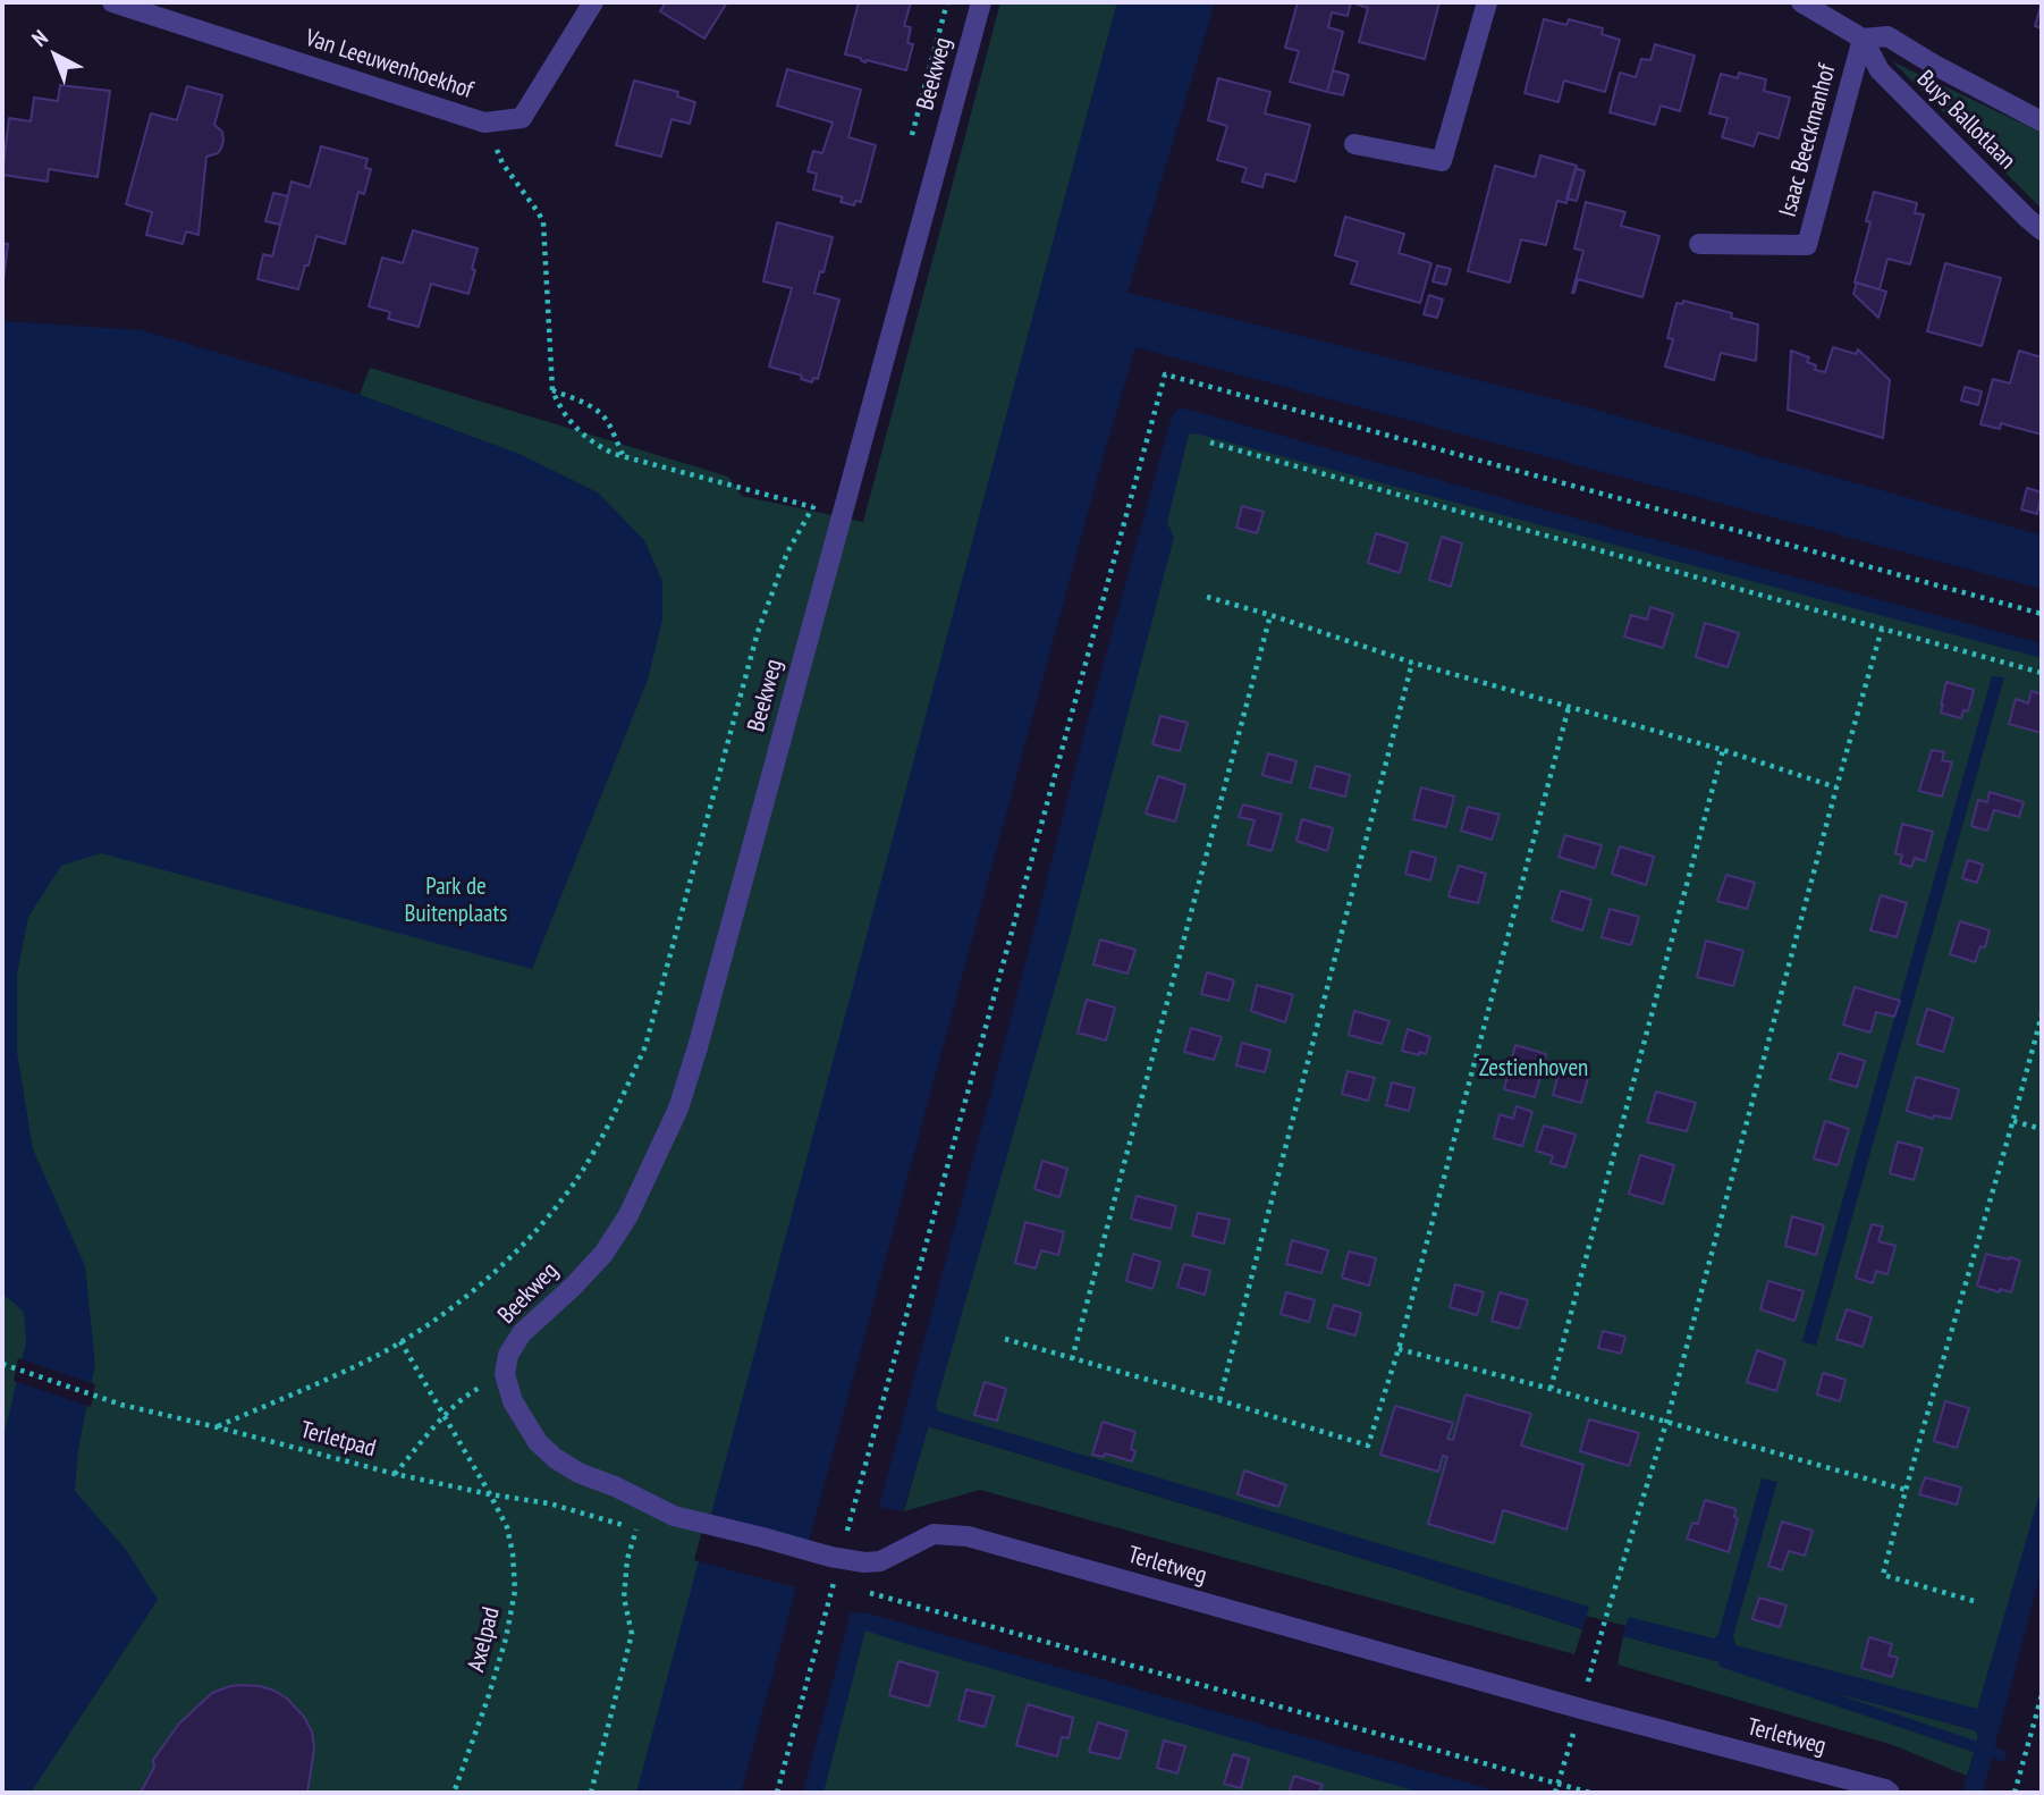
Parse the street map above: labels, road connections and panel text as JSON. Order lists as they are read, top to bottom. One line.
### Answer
{"streets":{"street":["Van Leeuwenhoekhof","Beekweg","Buys Ballotlaan","Isaac Beeckmanhof","Terletweg"],"path":["Terletpad","Axelpad"]},"crossings":[["Beekweg","Terletweg"],["Buys Ballotlaan","Isaac Beeckmanhof"],["Terletpad","Axelpad"]],"parks":["Park de Buitenplaats","Zestienhoven"],"north":"top left"}
